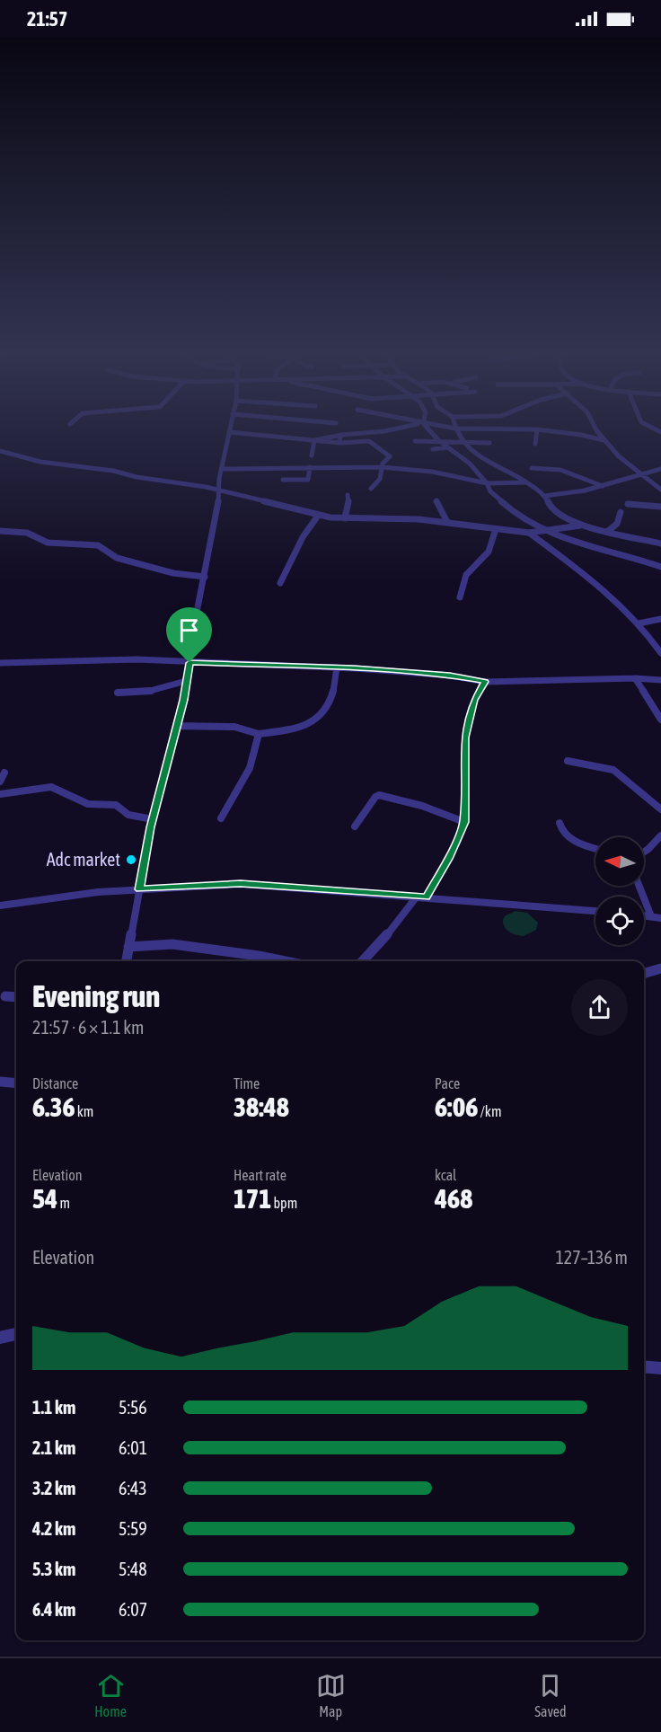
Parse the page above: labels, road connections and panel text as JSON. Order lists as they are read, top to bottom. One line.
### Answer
{"places":["Adc market"],"north":"left","page":{"status":"21:57","heading":["Evening run","21:57 · 6 × 1.1 km"],"stats":[["Distance","6.36 km"],["Time","38:48"],["Pace","6:06 /km"],["Elevation","54 m"],["Heart rate","171 bpm"],["kcal","468"]],"chart":["Elevation","127–136 m"],"list":[{"name":"1.1 km","note":"5:56"},{"name":"2.1 km","note":"6:01"},{"name":"3.2 km","note":"6:43"},{"name":"4.2 km","note":"5:59"},{"name":"5.3 km","note":"5:48"},{"name":"6.4 km","note":"6:07"}],"tabs":["Home","Map","Saved"]}}
